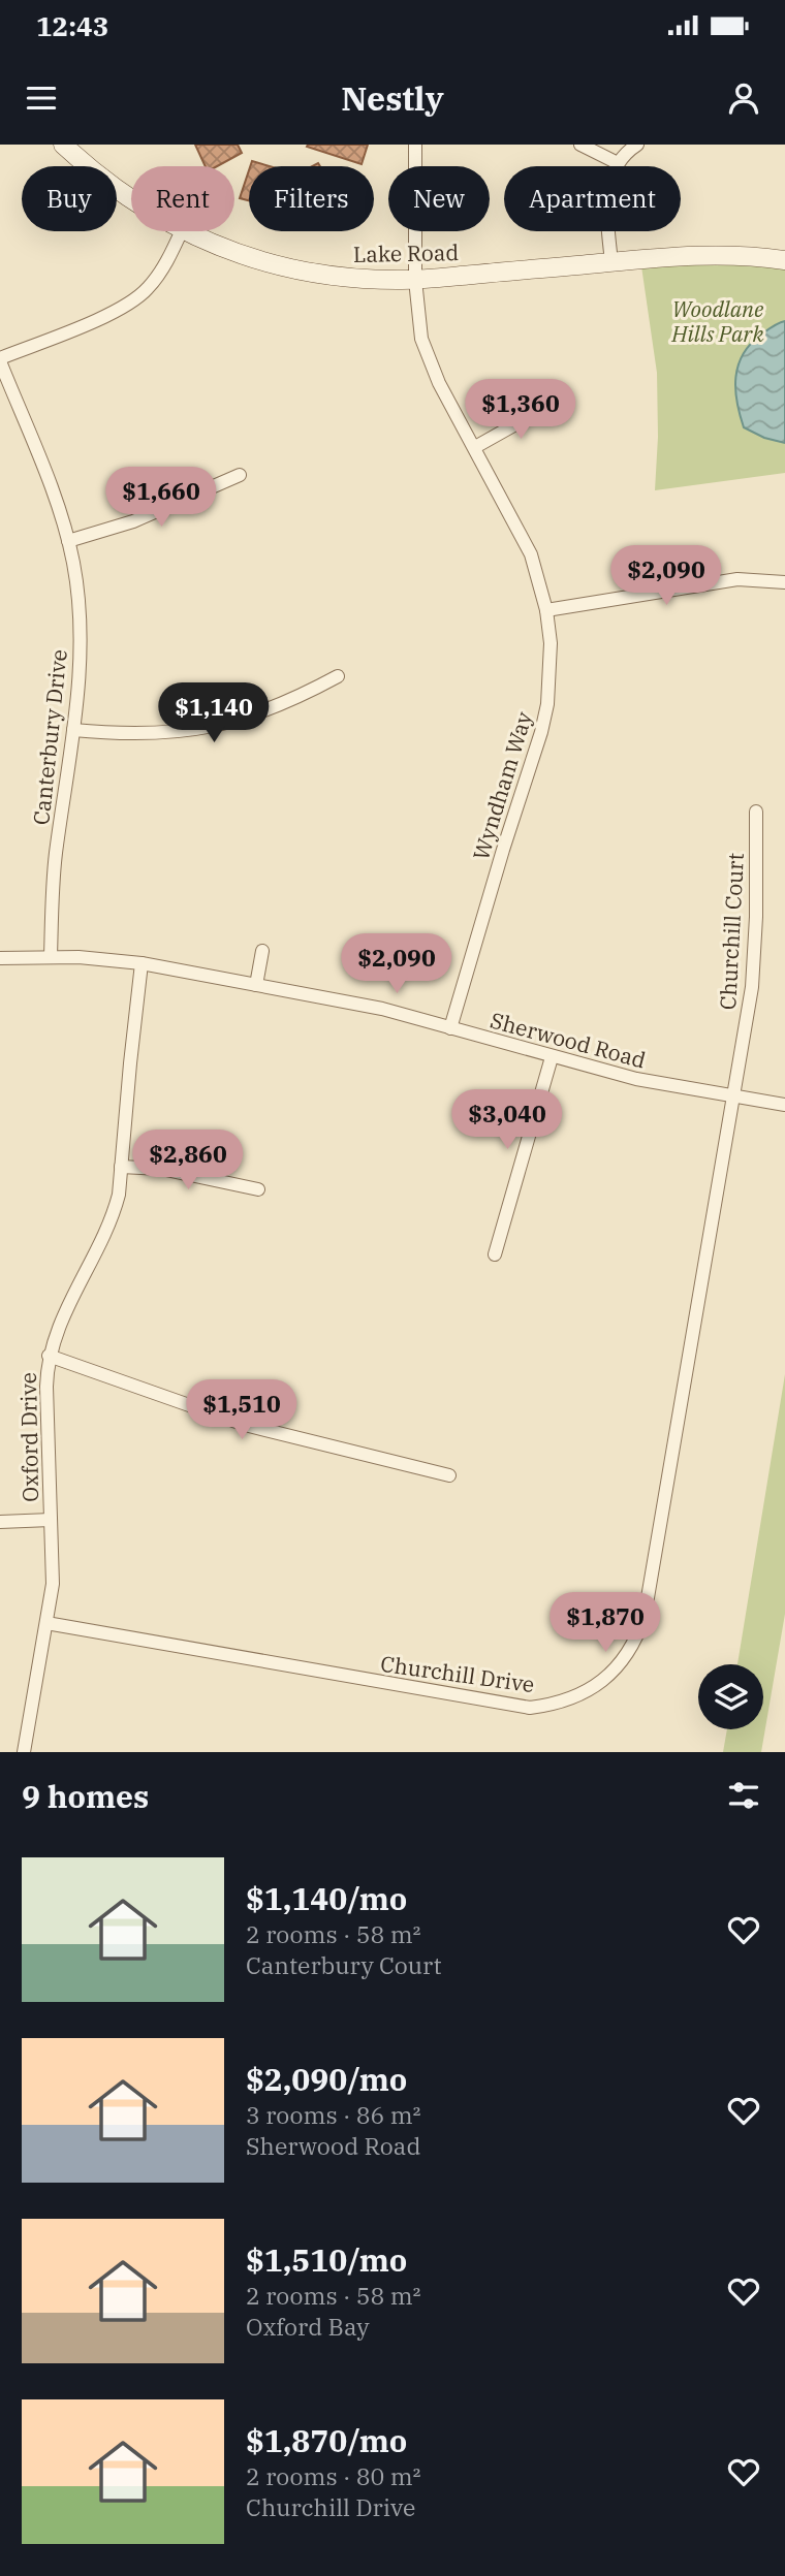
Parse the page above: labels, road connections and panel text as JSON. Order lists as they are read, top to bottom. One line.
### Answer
{"streets":{"street":["Lake Road","Canterbury Drive","Wyndham Way","Churchill Court","Sherwood Road","Oxford Drive","Churchill Drive"]},"crossings":[["Lake Road","Wyndham Way"],["Canterbury Drive","Sherwood Road"],["Wyndham Way","Sherwood Road"],["Churchill Court","Sherwood Road"],["Churchill Court","Churchill Drive"],["Sherwood Road","Oxford Drive"],["Sherwood Road","Churchill Drive"],["Oxford Drive","Churchill Drive"]],"parks":["Woodlane Hills Park"],"page":{"status":"12:43","header":"Nestly","chip":["Buy","Rent","Filters","New","Apartment"],"price":["$1,360","$1,660","$2,090","$1,140","$2,090","$3,040","$2,860","$1,510","$1,870"],"heading":"9 homes","list":[{"name":"$1,140/mo","note":"2 rooms · 58 m² · Canterbury Court"},{"name":"$2,090/mo","note":"3 rooms · 86 m² · Sherwood Road"},{"name":"$1,510/mo","note":"2 rooms · 58 m² · Oxford Bay"},{"name":"$1,870/mo","note":"2 rooms · 80 m² · Churchill Drive"}]}}
